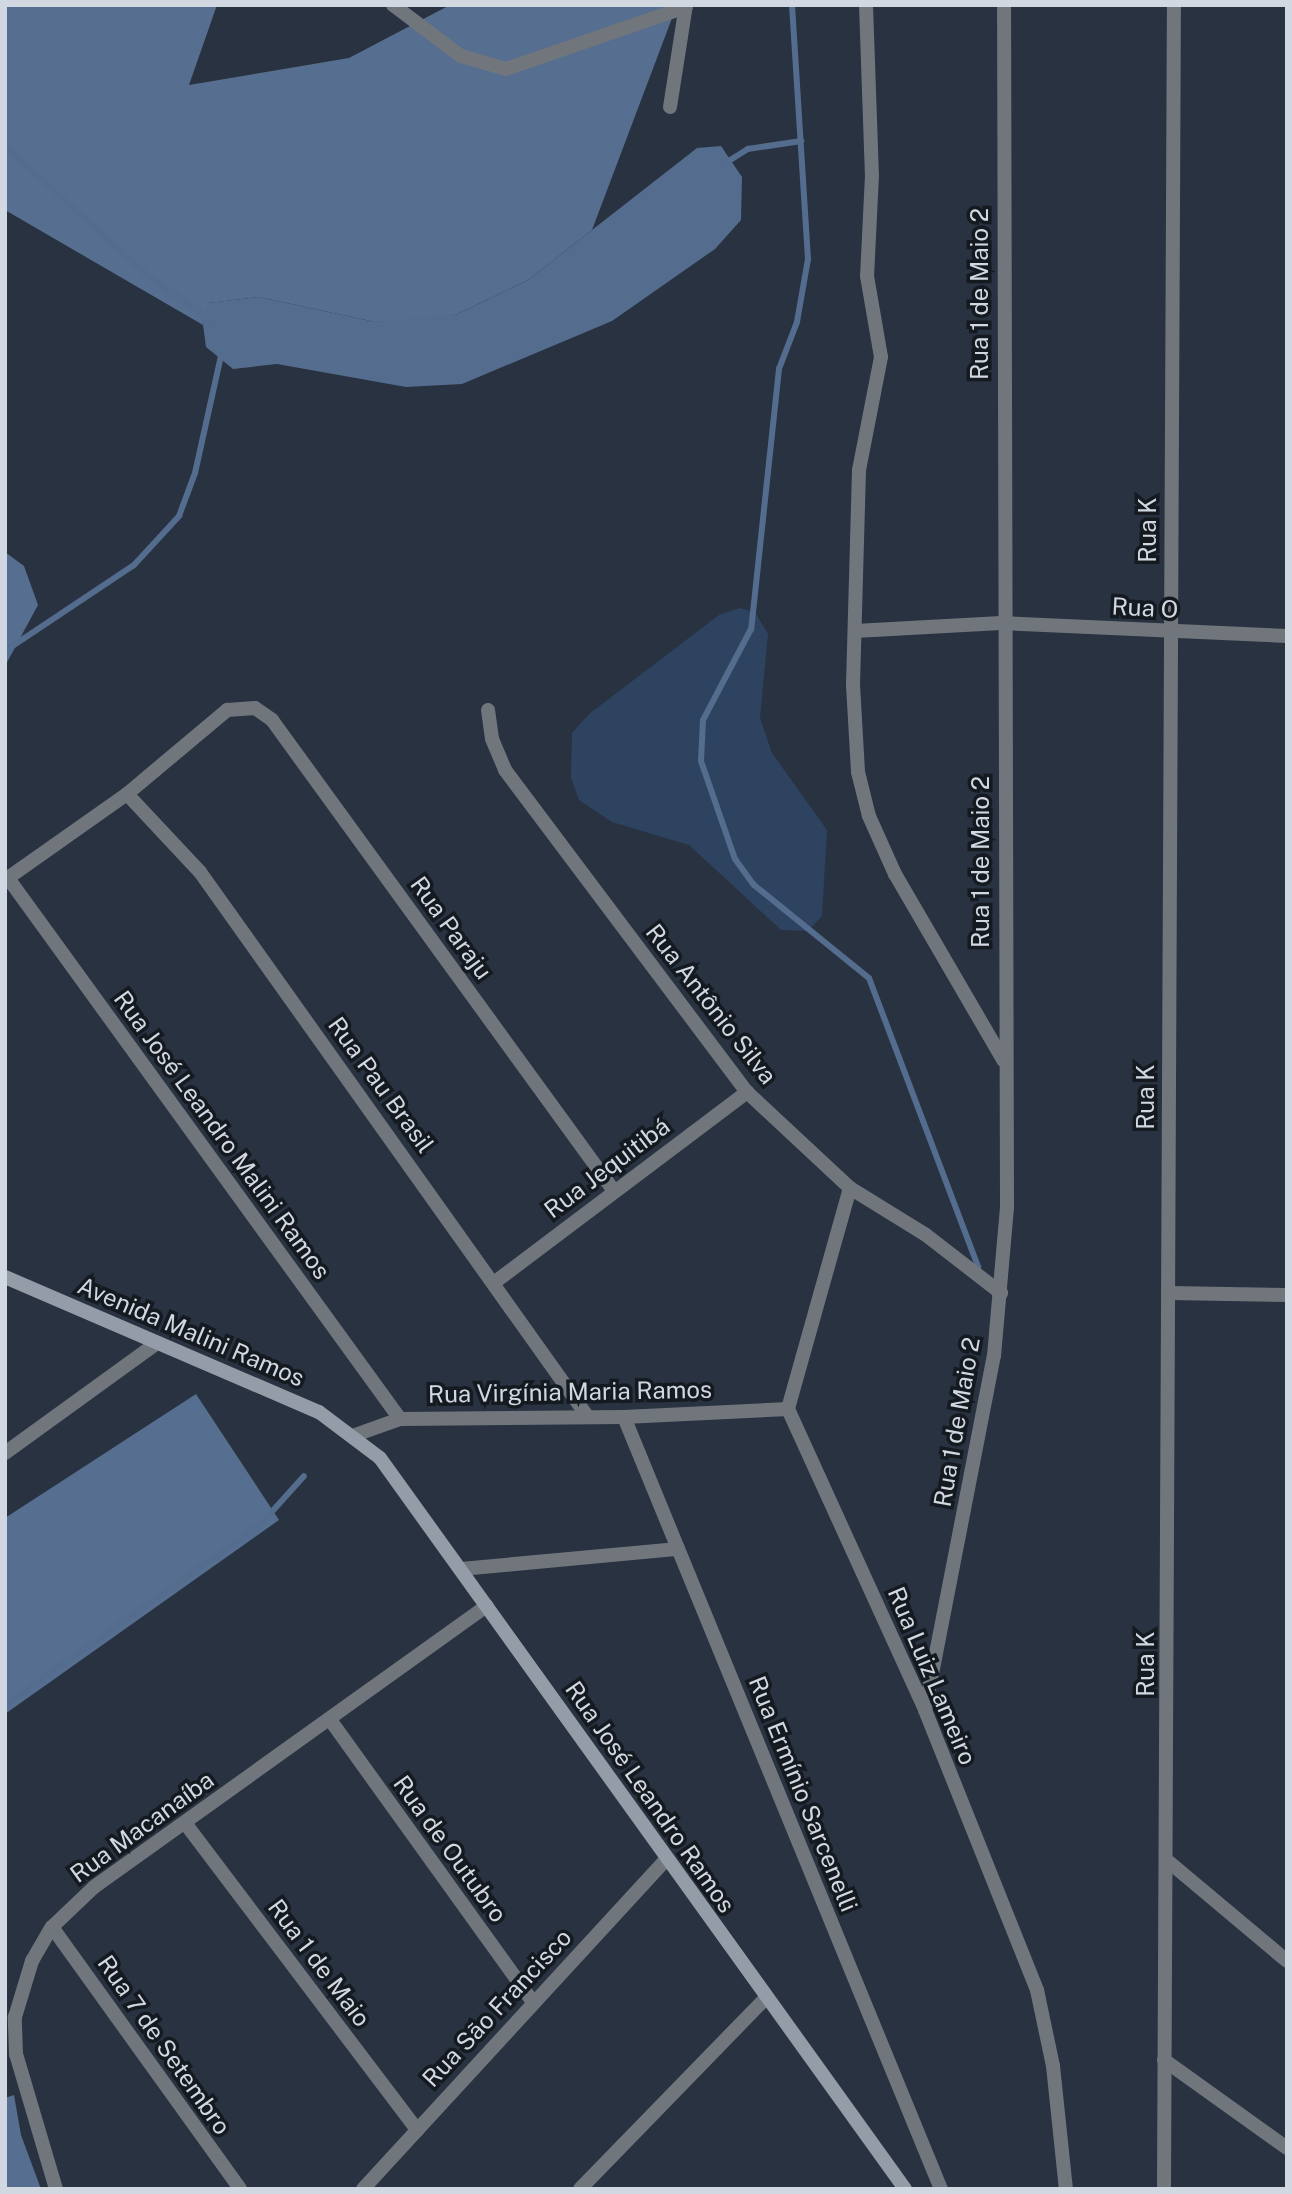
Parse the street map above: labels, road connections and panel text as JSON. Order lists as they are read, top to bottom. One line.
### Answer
{"streets":{"street":["Rua 1 de Maio 2","Rua K","Rua O","Rua Paraju","Rua Antônio Silva","Rua Pau Brasil","Rua José Leandro Malini Ramos","Rua Jequitibá","Avenida Malini Ramos","Rua Virgínia Maria Ramos","Rua Luiz Lameiro","Rua Ermínio Sarcenelli","Rua José Leandro Ramos","Rua Macanaíba","Rua de Outubro","Rua 1 de Maio","Rua São Francisco","Rua 7 de Setembro"]},"crossings":[["Rua 1 de Maio 2","Rua O"],["Rua 1 de Maio 2","Rua Antônio Silva"],["Rua 1 de Maio 2","Rua Luiz Lameiro"],["Rua K","Rua O"],["Rua Paraju","Rua Pau Brasil"],["Rua Paraju","Rua Jequitibá"],["Rua Antônio Silva","Rua Jequitibá"],["Rua Pau Brasil","Rua Jequitibá"],["Rua Pau Brasil","Rua Virgínia Maria Ramos"],["Rua José Leandro Malini Ramos","Rua Virgínia Maria Ramos"],["Avenida Malini Ramos","Rua Virgínia Maria Ramos"],["Avenida Malini Ramos","Rua José Leandro Ramos"],["Rua Virgínia Maria Ramos","Rua Luiz Lameiro"],["Rua Virgínia Maria Ramos","Rua Ermínio Sarcenelli"],["Rua Virgínia Maria Ramos","Rua José Leandro Ramos"],["Rua José Leandro Ramos","Rua Macanaíba"],["Rua José Leandro Ramos","Rua São Francisco"],["Rua Macanaíba","Rua de Outubro"],["Rua Macanaíba","Rua 1 de Maio"],["Rua Macanaíba","Rua 7 de Setembro"],["Rua de Outubro","Rua São Francisco"],["Rua 1 de Maio","Rua São Francisco"]]}
